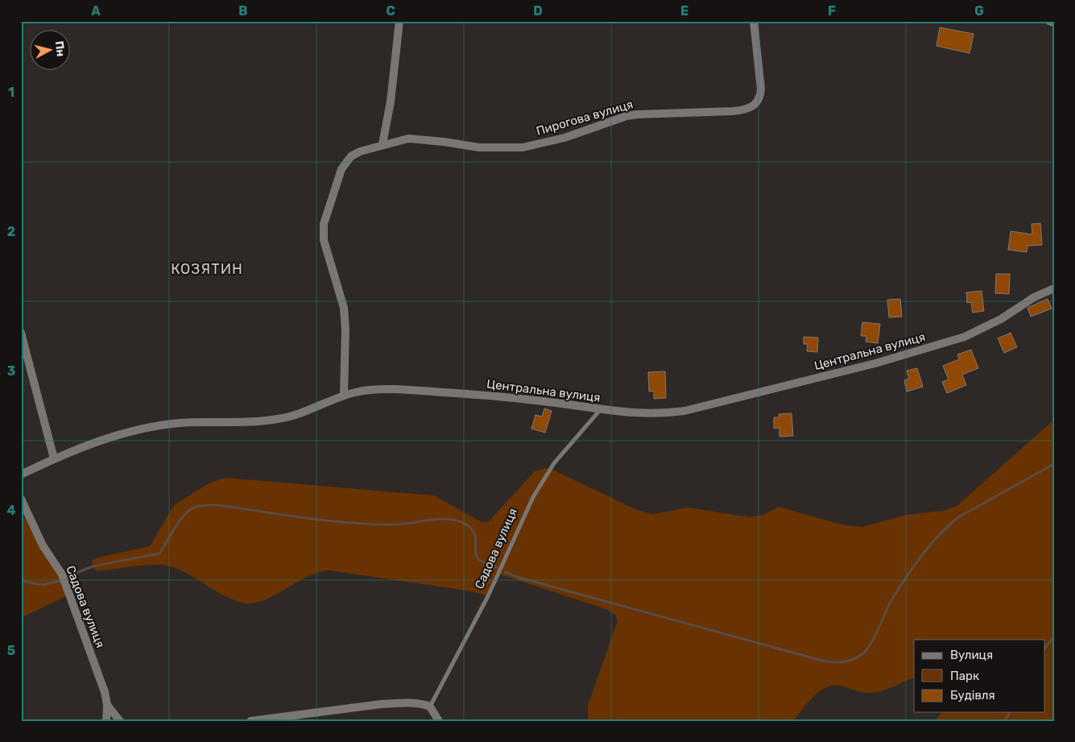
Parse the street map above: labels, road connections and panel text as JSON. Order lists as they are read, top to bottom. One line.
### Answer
{"streets":{"street":["Пирогова вулиця","Центральна вулиця","Садова вулиця"]},"crossings":[["Пирогова вулиця","Центральна вулиця"],["Центральна вулиця","Садова вулиця"]],"districts":["КОЗЯТИН"],"legend":["Вулиця","Парк","Будівля"],"north":"right","grid":{"columns":["A","B","C","D","E","F","G"],"rows":["1","2","3","4","5"]}}
